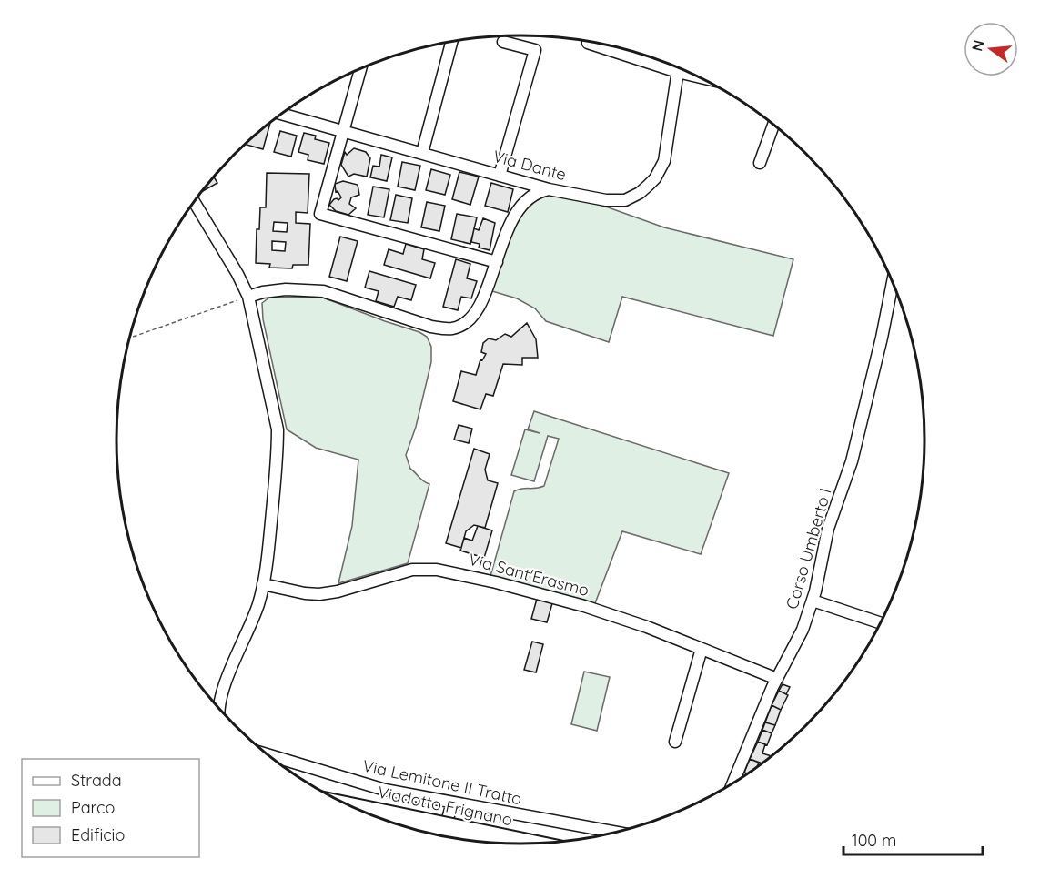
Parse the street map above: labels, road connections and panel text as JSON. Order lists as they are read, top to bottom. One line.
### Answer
{"streets":{"highway":["Viadotto Frignano"],"street":["Via Dante","Corso Umberto I","Via Sant'Erasmo","Via Lemitone II Tratto"]},"crossings":[["Corso Umberto I","Via Sant'Erasmo"]],"legend":["Strada","Parco","Edificio"],"scale_bar":"100 m","north":"left"}
